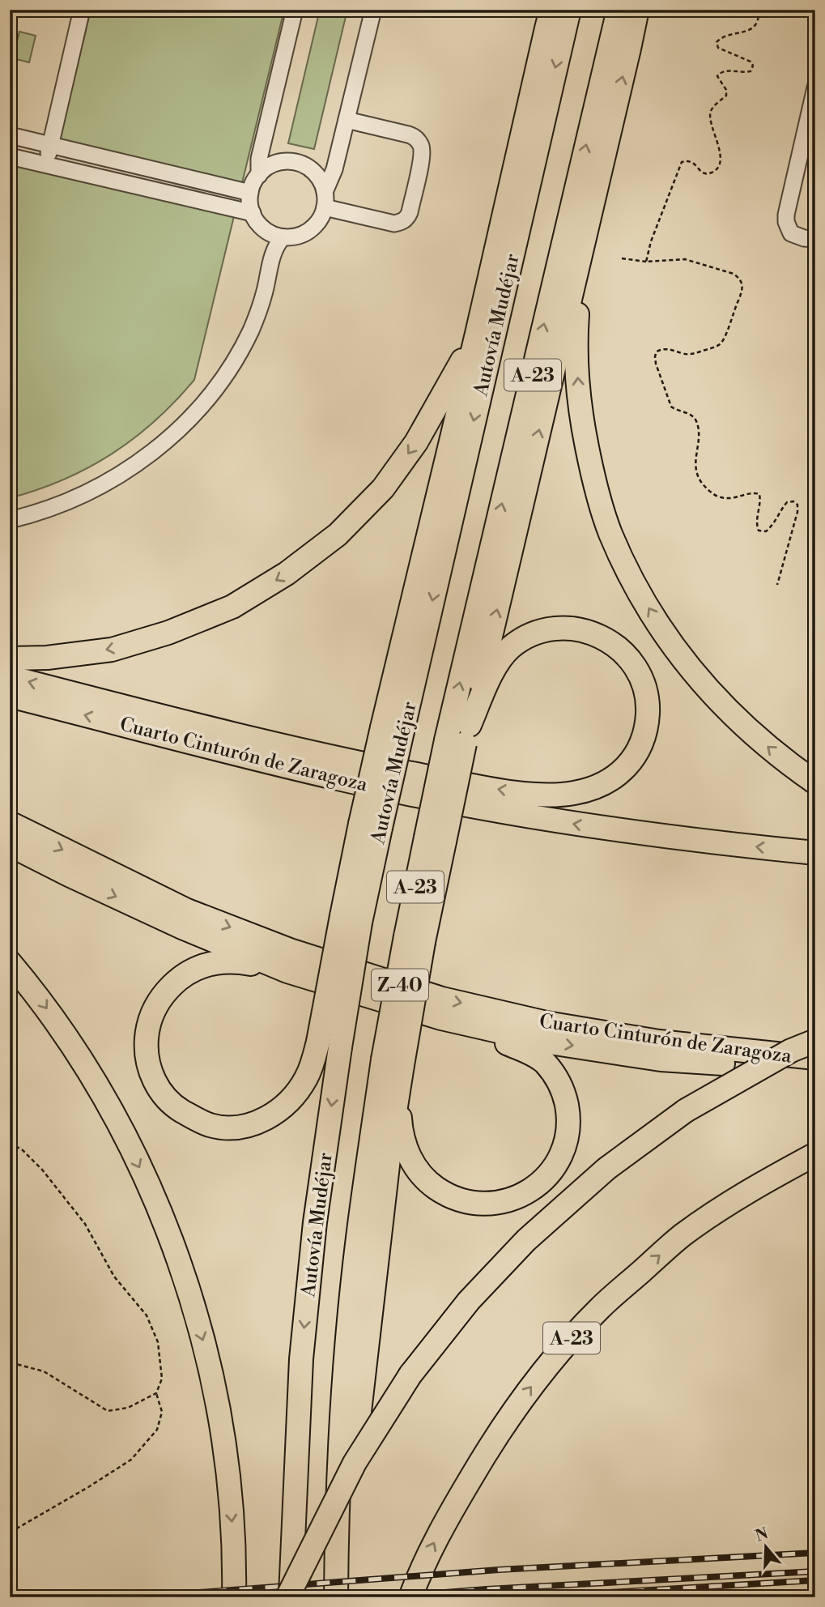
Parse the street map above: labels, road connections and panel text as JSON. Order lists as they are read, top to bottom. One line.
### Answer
{"streets":{"highway":["Autovía Mudéjar","A-23","Cuarto Cinturón de Zaragoza","Z-40"]},"crossings":[["Autovía Mudéjar","A-23"]],"north":"top"}
